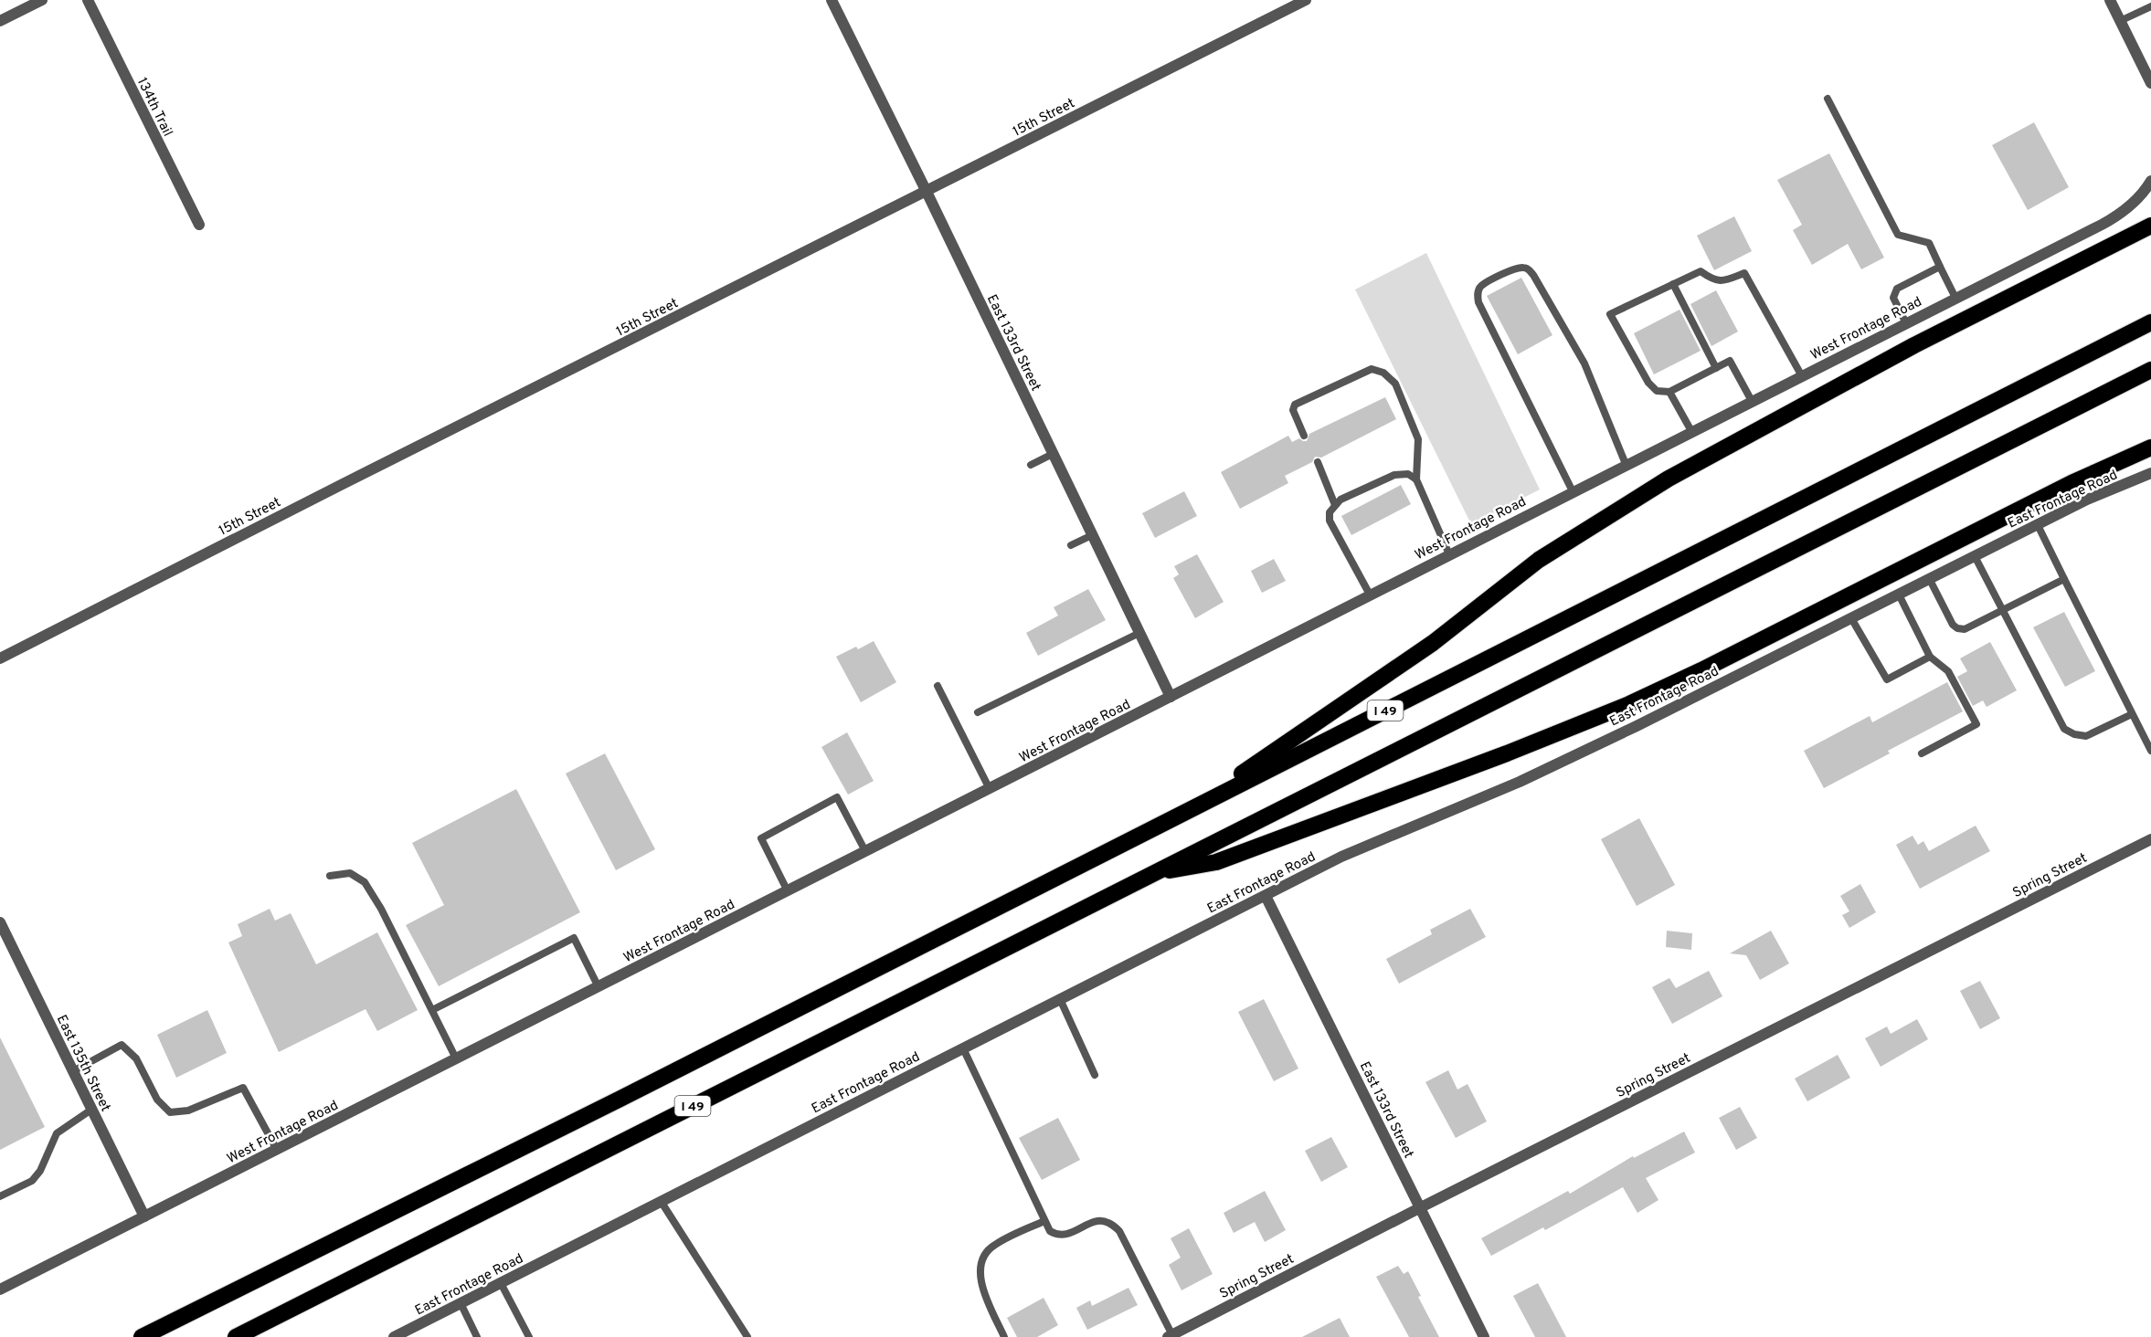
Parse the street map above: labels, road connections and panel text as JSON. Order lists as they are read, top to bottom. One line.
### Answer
{"streets":{"highway":["I 49"],"street":["134th Trail","15th Street","West Frontage Road","East 133rd Street","East Frontage Road","Spring Street","East 135th Street"]},"crossings":[["15th Street","East 133rd Street"],["West Frontage Road","East 133rd Street"],["West Frontage Road","East 135th Street"],["East 133rd Street","East Frontage Road"],["East 133rd Street","Spring Street"]]}
